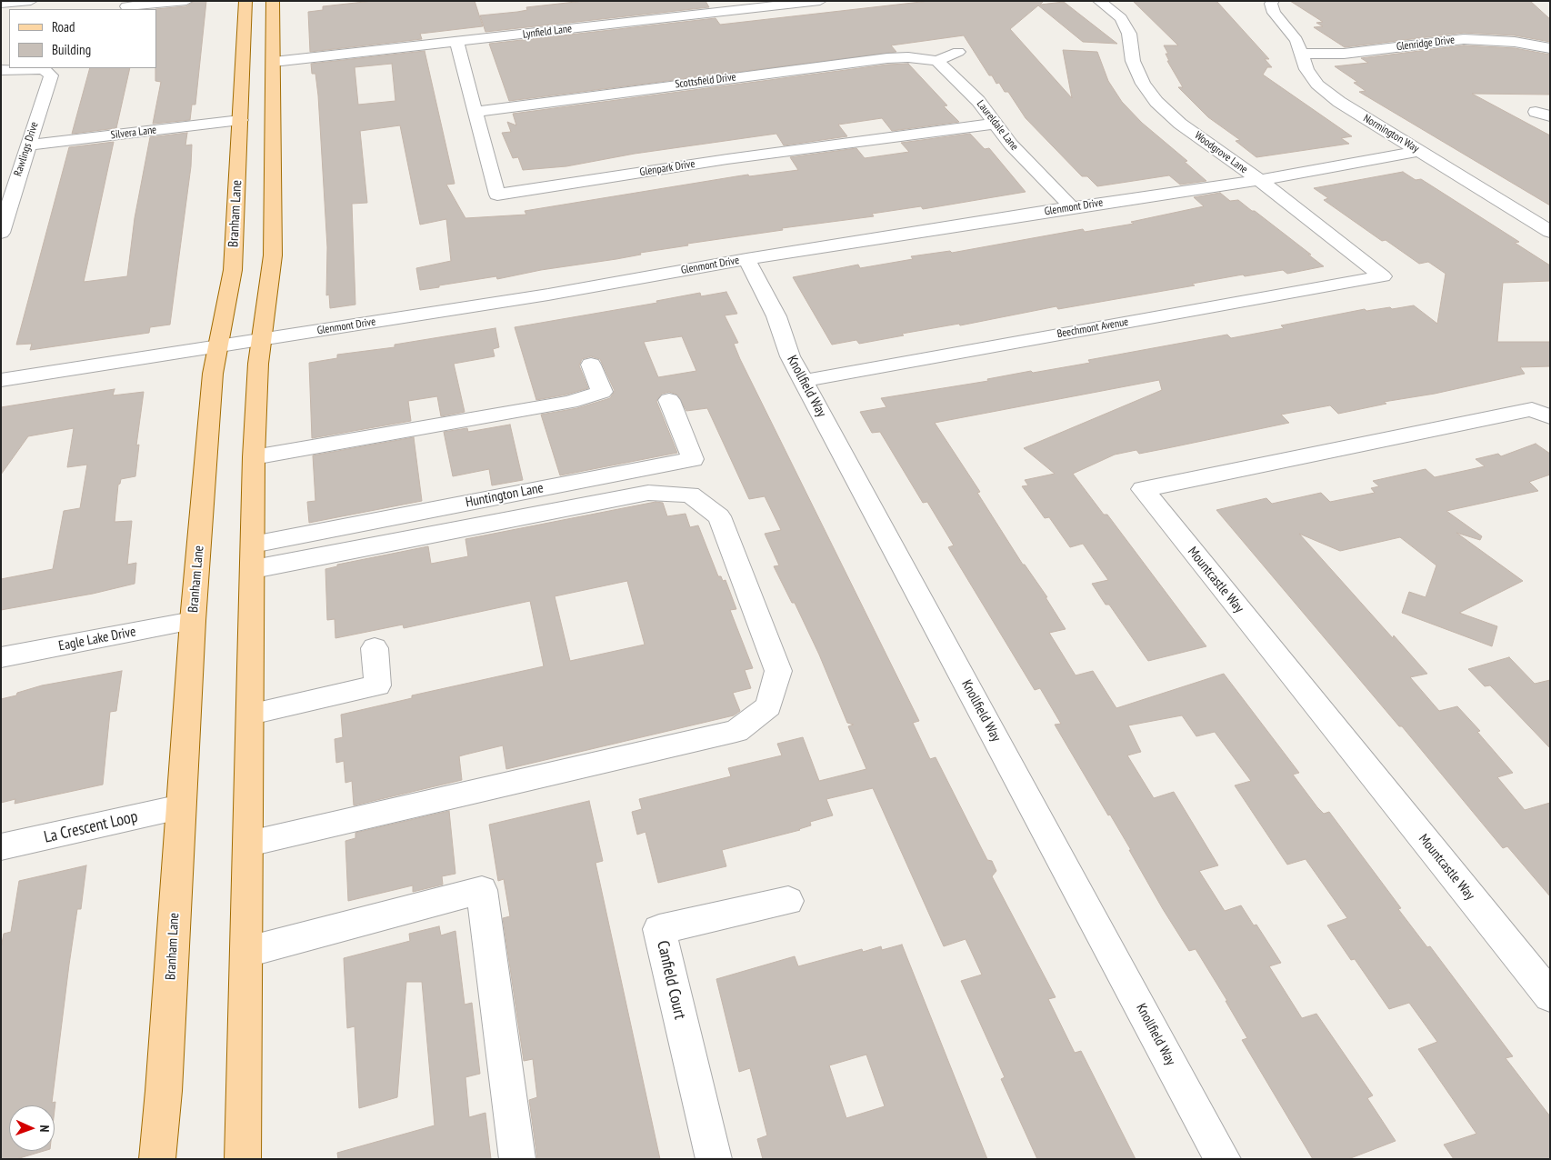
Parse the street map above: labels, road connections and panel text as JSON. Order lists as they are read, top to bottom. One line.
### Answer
{"streets":{"main road":["Branham Lane"],"street":["Lynfield Lane","Glenridge Drive","Scottsfield Drive","Laureldale Lane","Silvera Lane","Normington Way","Rawlings Drive","Woodgrove Lane","Glenpark Drive","Glenmont Drive","Beechmont Avenue","Knollfield Way","Huntington Lane","Mountcastle Way","Eagle Lake Drive","La Crescent Loop","Canfield Court"]},"crossings":[["Lynfield Lane","Glenpark Drive"],["Glenridge Drive","Normington Way"],["Scottsfield Drive","Laureldale Lane"],["Scottsfield Drive","Glenpark Drive"],["Laureldale Lane","Glenpark Drive"],["Laureldale Lane","Glenmont Drive"],["Silvera Lane","Rawlings Drive"],["Silvera Lane","Branham Lane"],["Normington Way","Glenmont Drive"],["Woodgrove Lane","Glenmont Drive"],["Woodgrove Lane","Beechmont Avenue"],["Glenmont Drive","Branham Lane"],["Glenmont Drive","Knollfield Way"],["Branham Lane","Eagle Lake Drive"],["Branham Lane","La Crescent Loop"],["Beechmont Avenue","Knollfield Way"]],"legend":["Road","Building"],"north":"right"}
